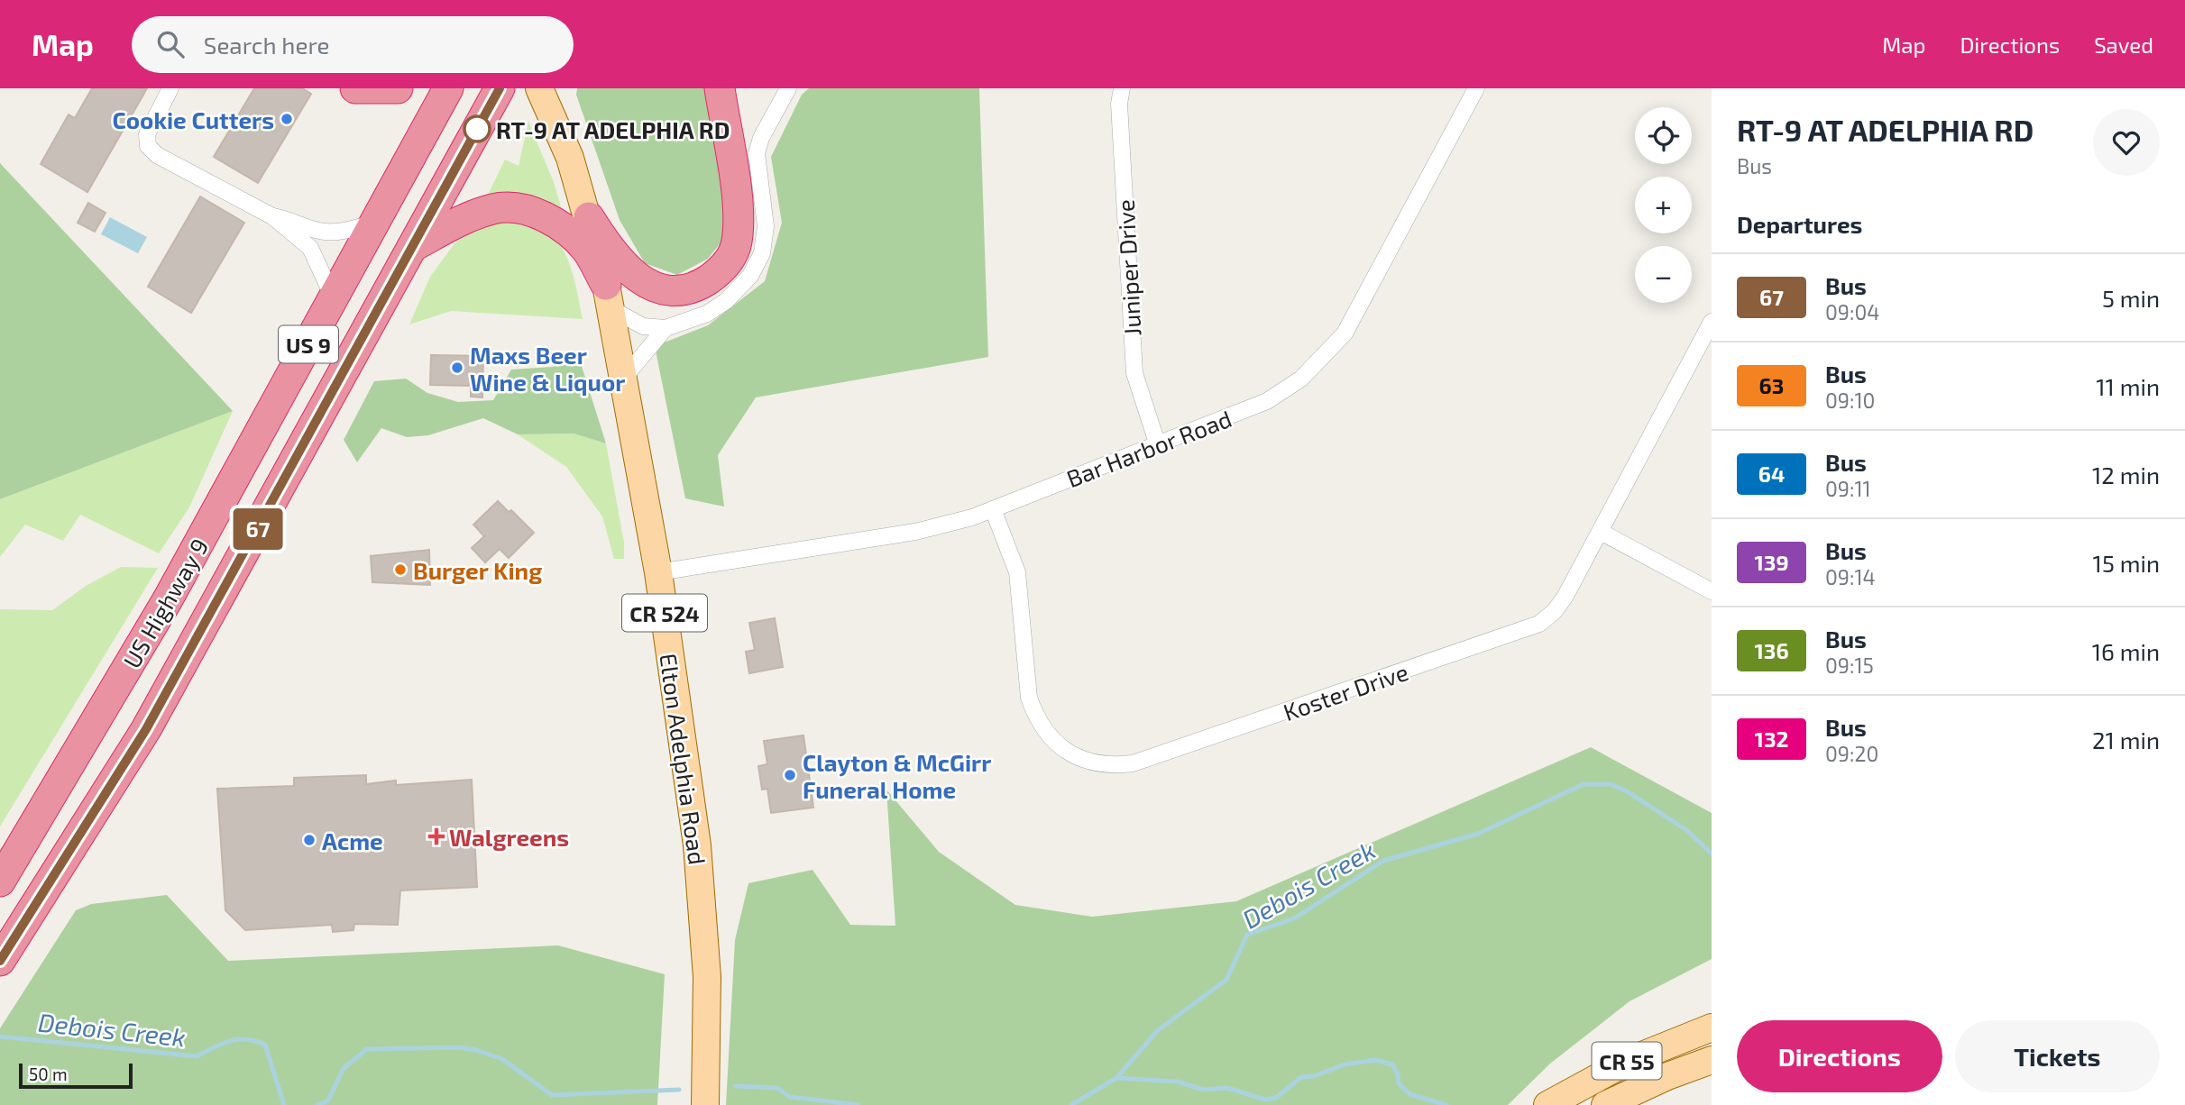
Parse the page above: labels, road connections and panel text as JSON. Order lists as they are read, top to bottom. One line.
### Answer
{"streets":{"highway":["US 9","US Highway 9"],"main road":["CR 524","Elton Adelphia Road","CR 55"],"street":["Juniper Drive","Bar Harbor Road","Koster Drive"]},"crossings":[["Juniper Drive","Bar Harbor Road"],["Bar Harbor Road","Koster Drive"],["Bar Harbor Road","Elton Adelphia Road"]],"water":["Debois Creek"],"places":{"other":["Cookie Cutters","RT-9 AT ADELPHIA RD","Maxs Beer Wine & Liquor","Burger King","Clayton & McGirr Funeral Home","Acme"],"health":["Walgreens"]},"lines":["bus line 67"],"scale_bar":"50 m","page":{"header":"Map","search":"Search here","nav":["Map","Directions","Saved"],"on_map":"67","heading":[["RT-9 AT ADELPHIA RD","Bus"],"Departures"],"map_buttons":["+","−"],"list":[{"mark":"67","name":"Bus","note":"09:04","value":"5 min"},{"mark":"63","name":"Bus","note":"09:10","value":"11 min"},{"mark":"64","name":"Bus","note":"09:11","value":"12 min"},{"mark":"139","name":"Bus","note":"09:14","value":"15 min"},{"mark":"136","name":"Bus","note":"09:15","value":"16 min"},{"mark":"132","name":"Bus","note":"09:20","value":"21 min"}],"buttons":["Directions","Tickets"],"scale":"50 m"}}
